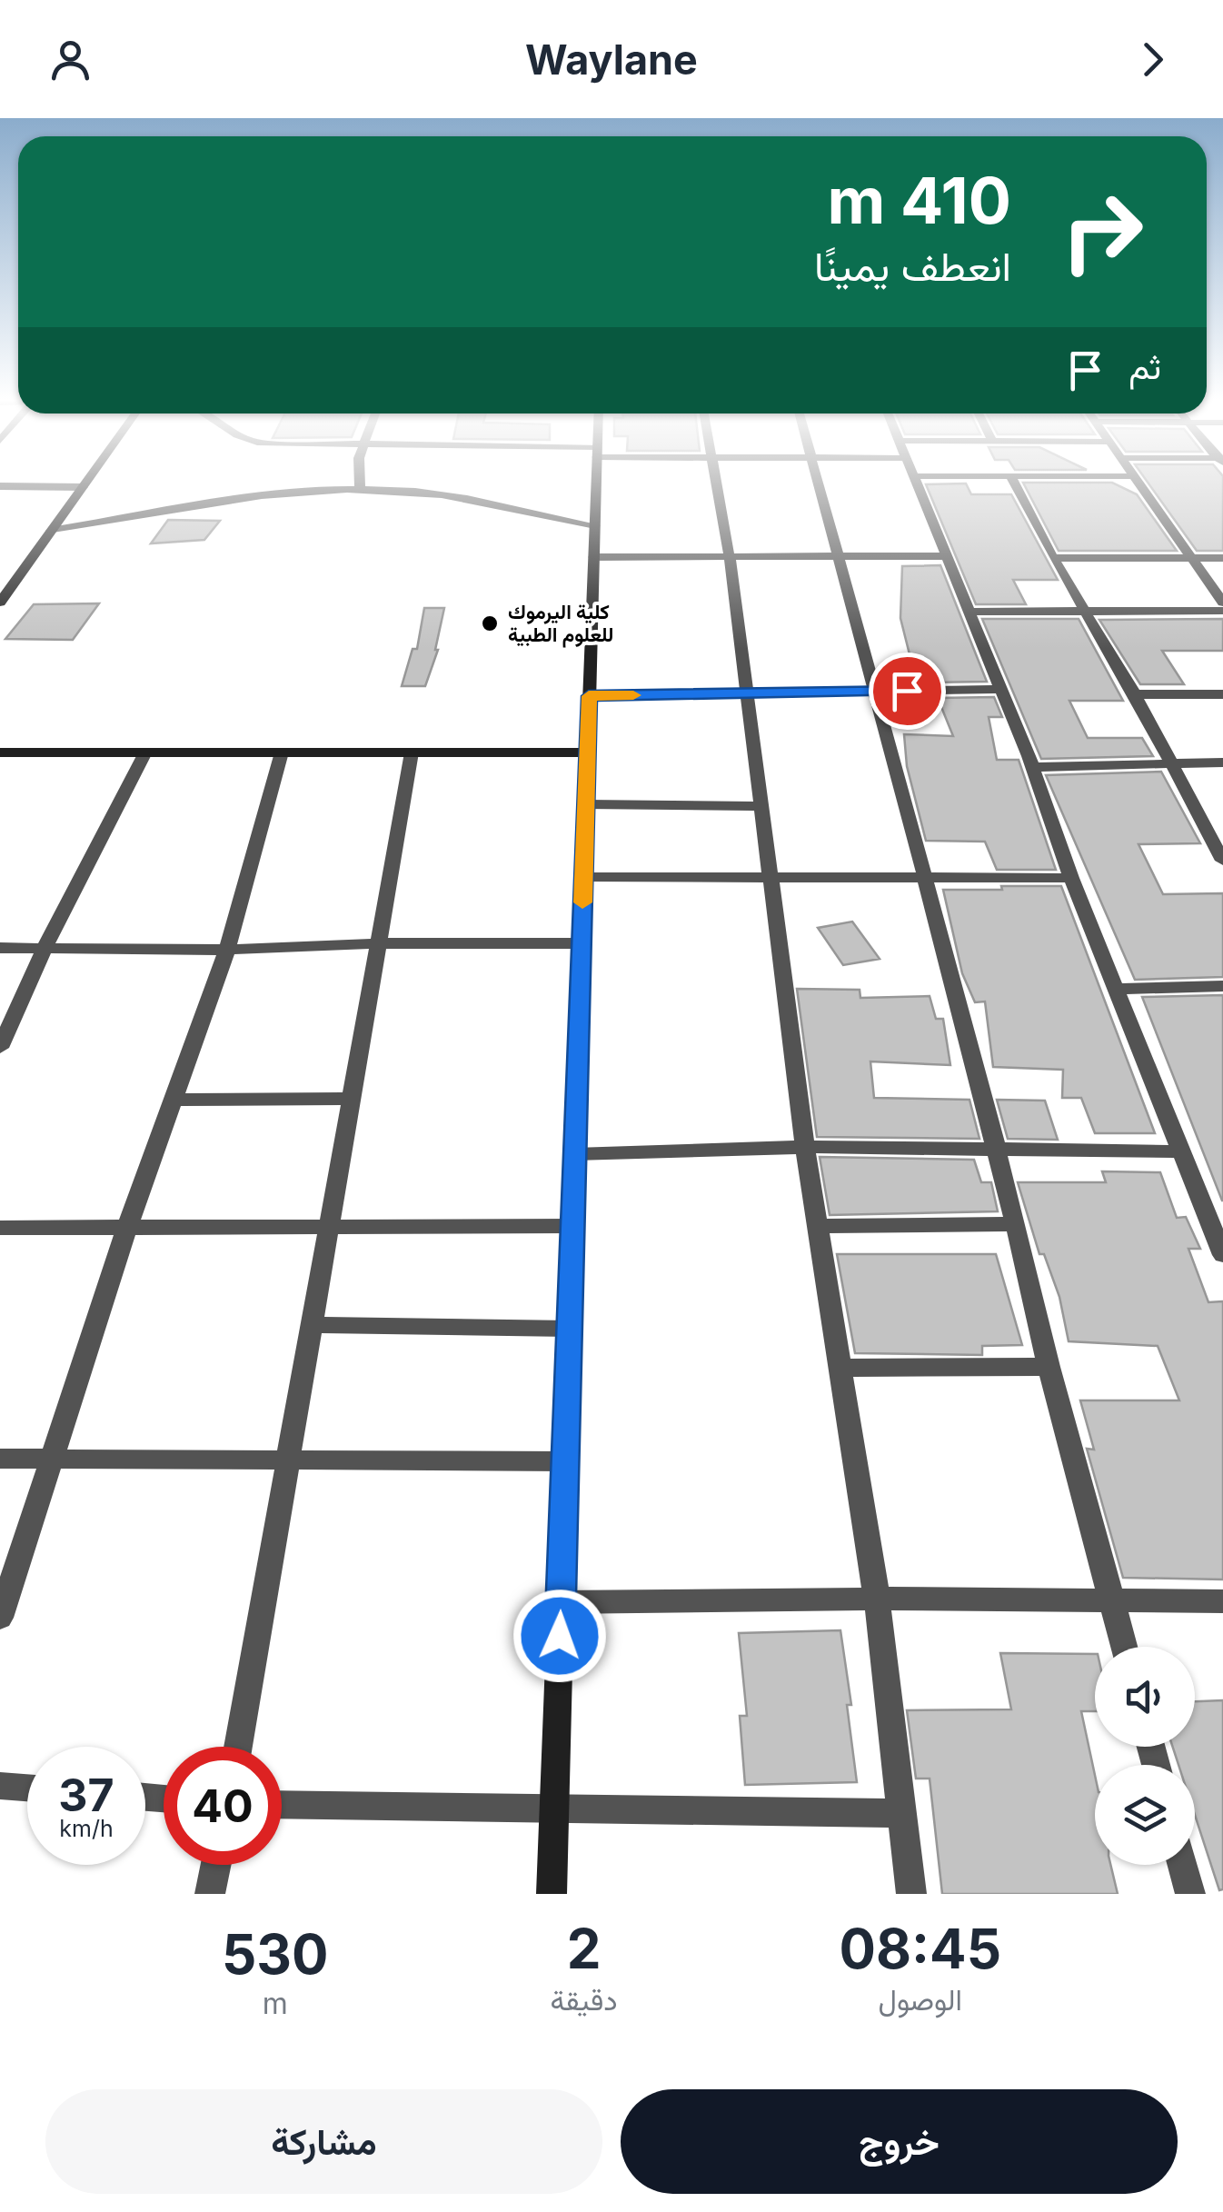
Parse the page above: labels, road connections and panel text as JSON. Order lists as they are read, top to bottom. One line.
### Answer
{"places":["كلية اليرموك للعلوم الطبية"],"page":{"header":"Waylane","turn":["410 m","انعطف يمينًا"],"then":"ثم","speed":"37 km/h","limit":"40","eta":["08:45","الوصول","2","دقيقة","530","m"],"buttons":["خروج","مشاركة"]}}
